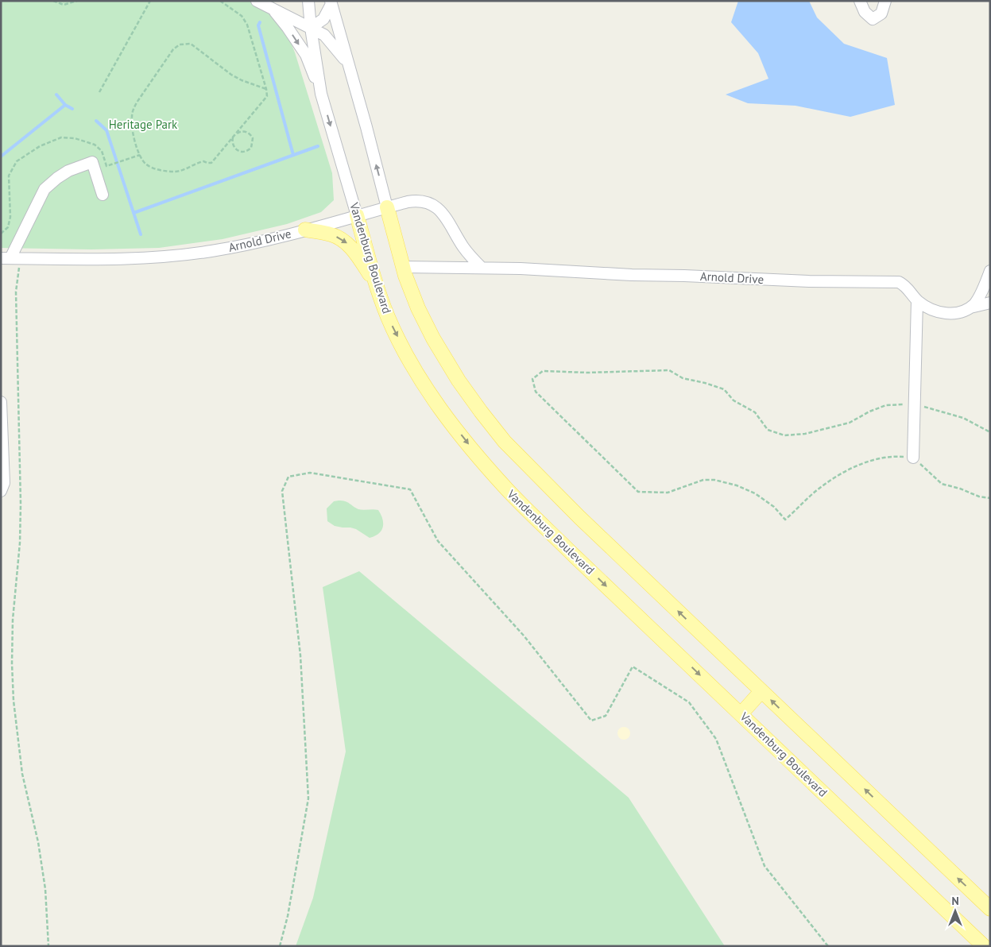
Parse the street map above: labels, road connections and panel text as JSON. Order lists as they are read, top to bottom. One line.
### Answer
{"streets":{"main road":["Vandenburg Boulevard"],"street":["Arnold Drive"]},"crossings":[["Arnold Drive","Vandenburg Boulevard"]],"one_way":["Vandenburg Boulevard"],"parks":["Heritage Park"],"north":"top"}
